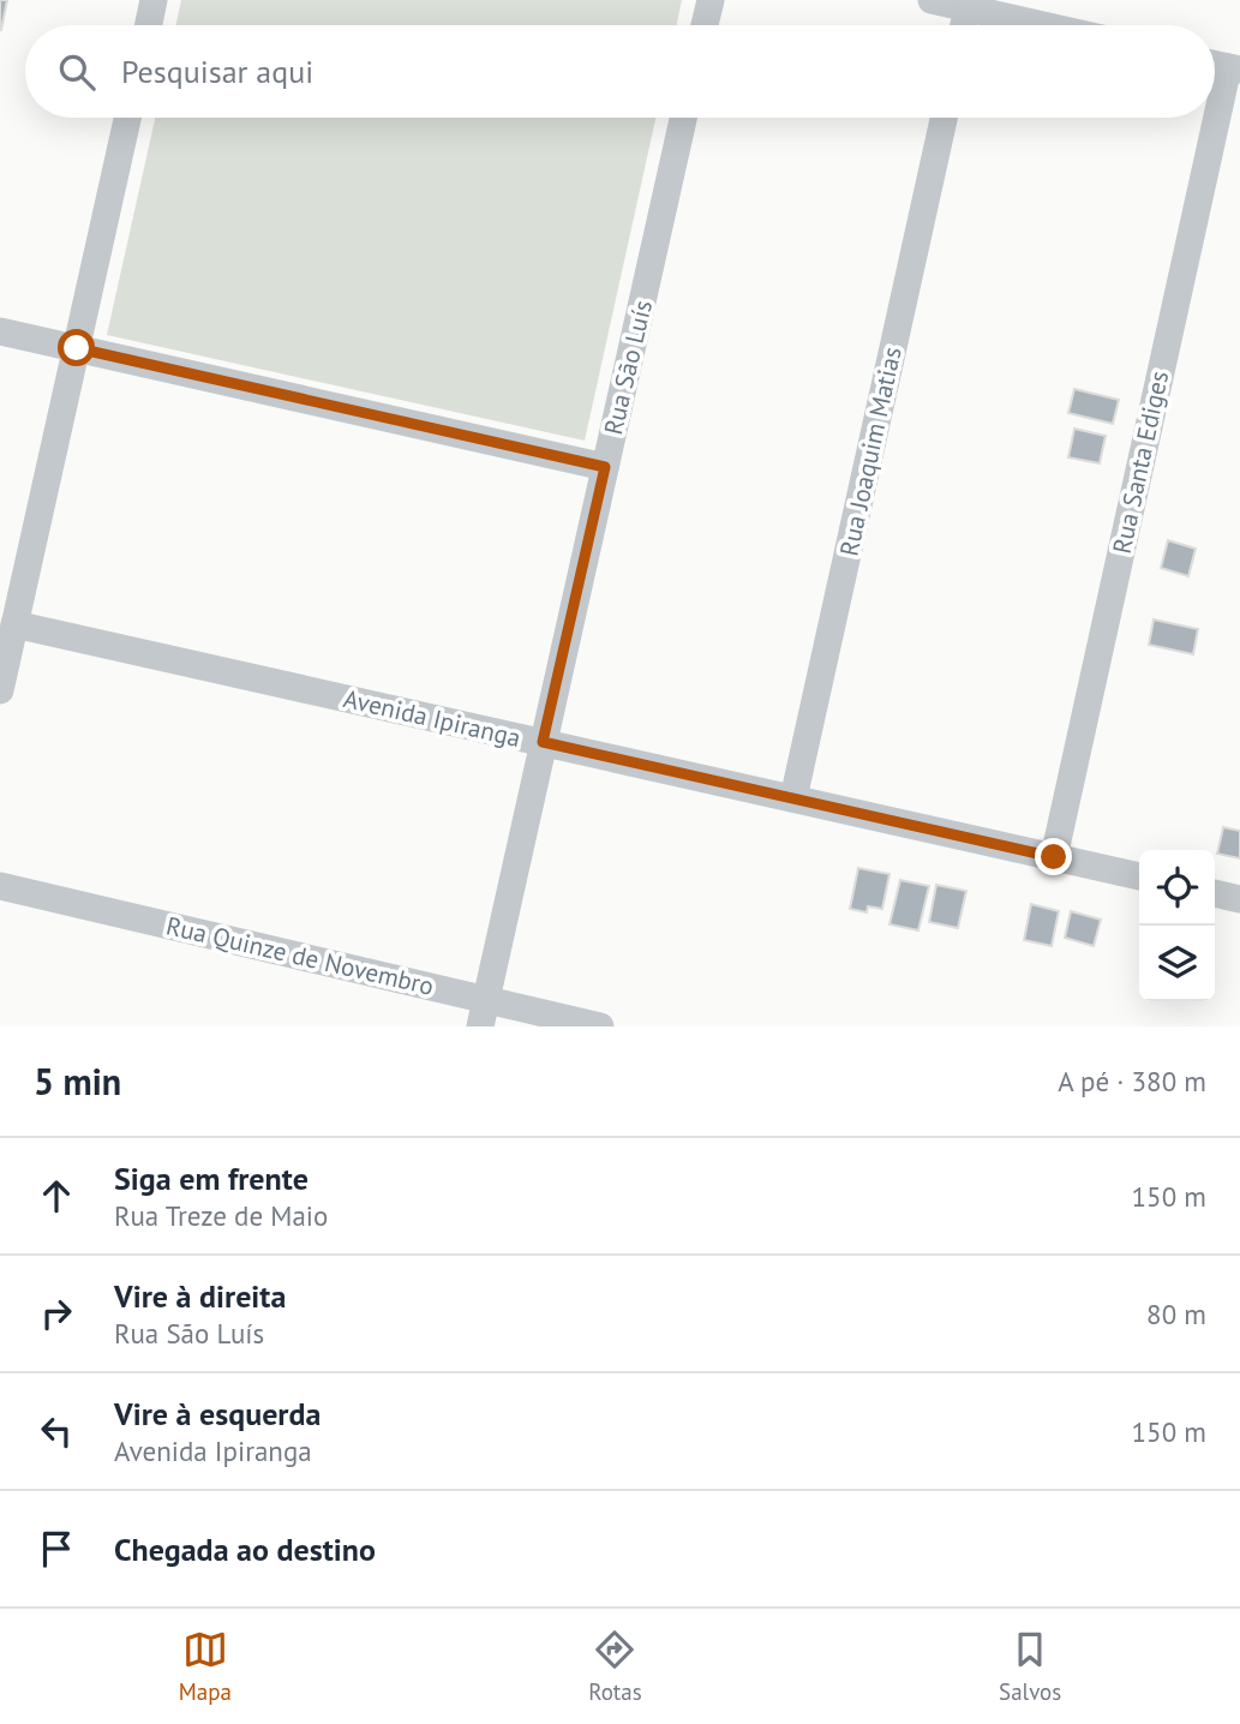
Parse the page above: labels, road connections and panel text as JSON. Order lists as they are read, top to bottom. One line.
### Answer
{"streets":{"street":["Rua São Luís","Rua Joaquim Matias","Rua Santa Ediges","Avenida Ipiranga","Rua Quinze de Novembro"]},"crossings":[["Rua São Luís","Avenida Ipiranga"],["Rua São Luís","Rua Quinze de Novembro"],["Rua Joaquim Matias","Avenida Ipiranga"],["Rua Santa Ediges","Avenida Ipiranga"]],"page":{"search":"Pesquisar aqui","heading":["5 min","A pé · 380 m"],"list":[["Siga em frente","Rua Treze de Maio","150 m"],["Vire à direita","Rua São Luís","80 m"],["Vire à esquerda","Avenida Ipiranga","150 m"],"Chegada ao destino"],"nav":["Mapa","Rotas","Salvos"]}}
